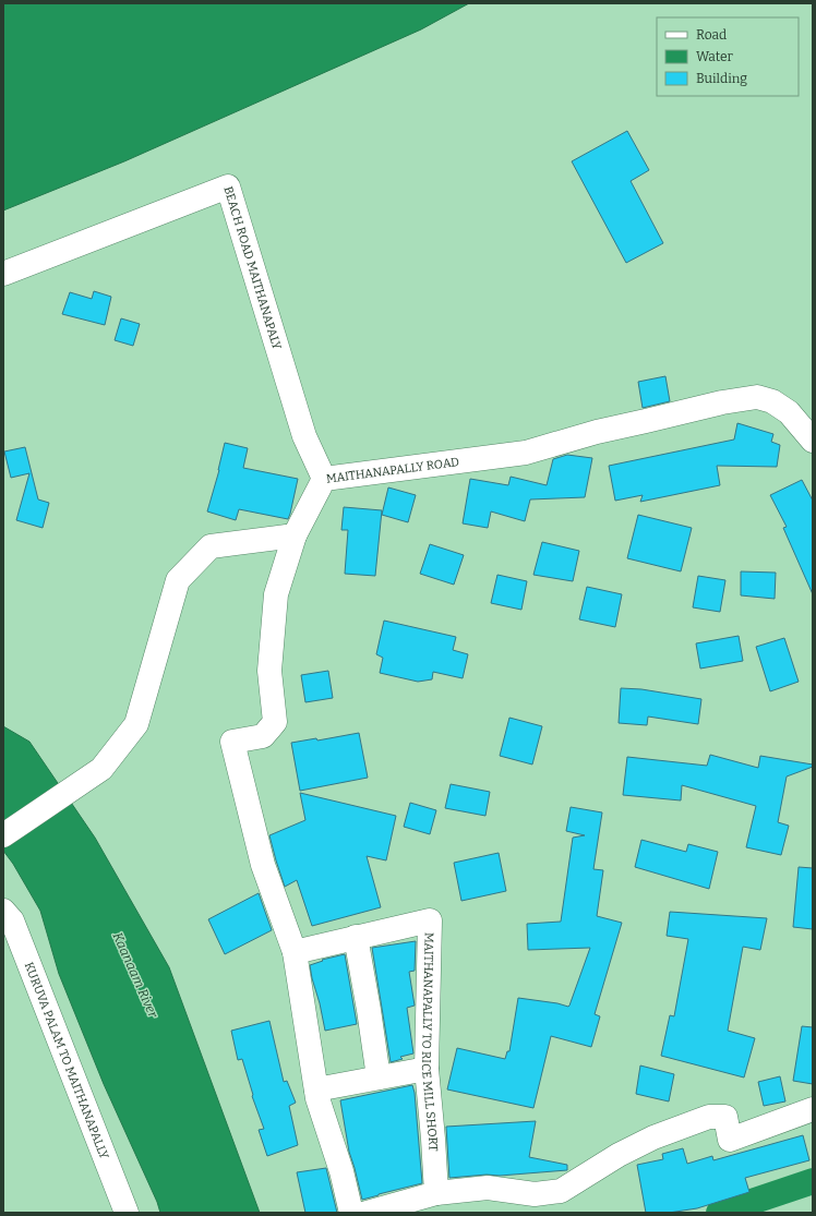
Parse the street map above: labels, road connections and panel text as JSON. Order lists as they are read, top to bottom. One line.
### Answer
{"streets":{"street":["BEACH ROAD MAITHANAPALY","MAITHANAPALLY ROAD","MAITHANAPALLY TO RICE MILL SHORT","KURUVA PALAM TO MAITHANAPALLY"]},"crossings":[["BEACH ROAD MAITHANAPALY","MAITHANAPALLY ROAD"]],"water":["Kaanaam River"],"legend":["Road","Water","Building"]}
